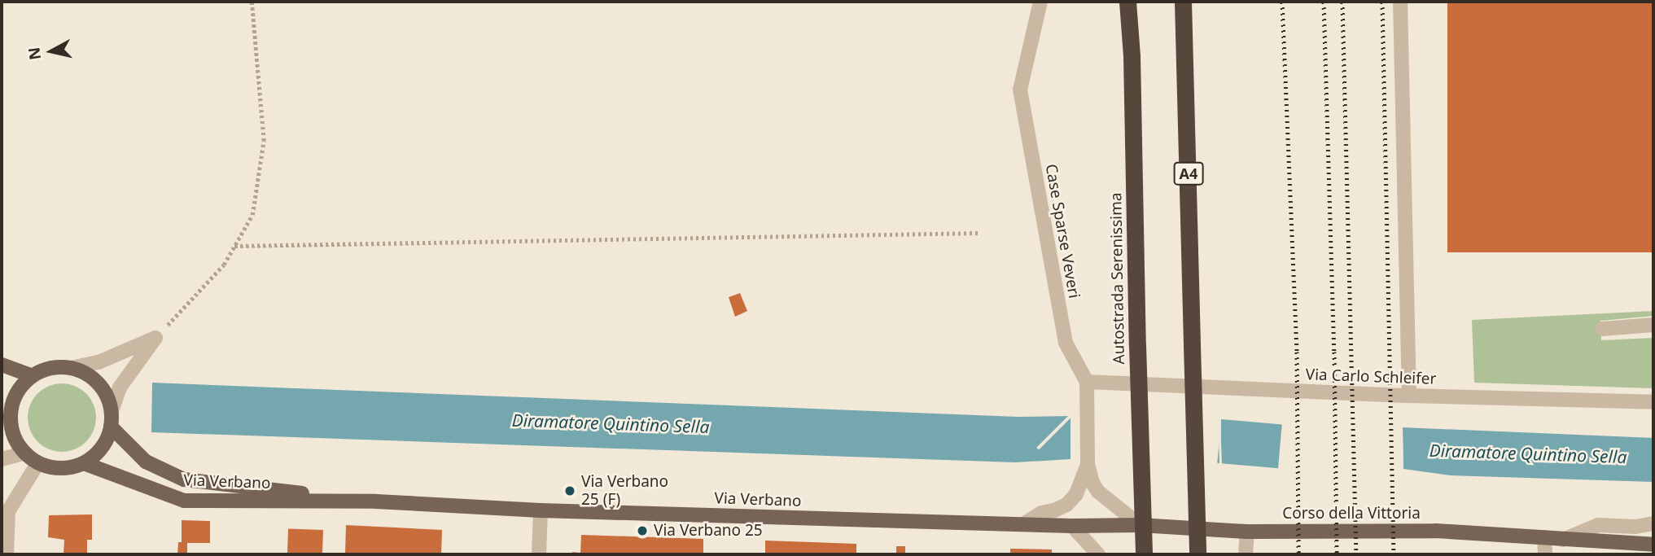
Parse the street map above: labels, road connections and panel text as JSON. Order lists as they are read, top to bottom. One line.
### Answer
{"streets":{"highway":["A4","Autostrada Serenissima"],"main road":["Via Verbano","Corso della Vittoria"],"street":["Case Sparse Veveri","Via Carlo Schleifer"]},"crossings":[["Case Sparse Veveri","Via Carlo Schleifer"],["Case Sparse Veveri","Via Verbano"],["Case Sparse Veveri","Corso della Vittoria"],["Via Verbano","Corso della Vittoria"]],"water":["Diramatore Quintino Sella"],"places":["Via Verbano 25 (F)","Via Verbano 25"],"north":"left"}
